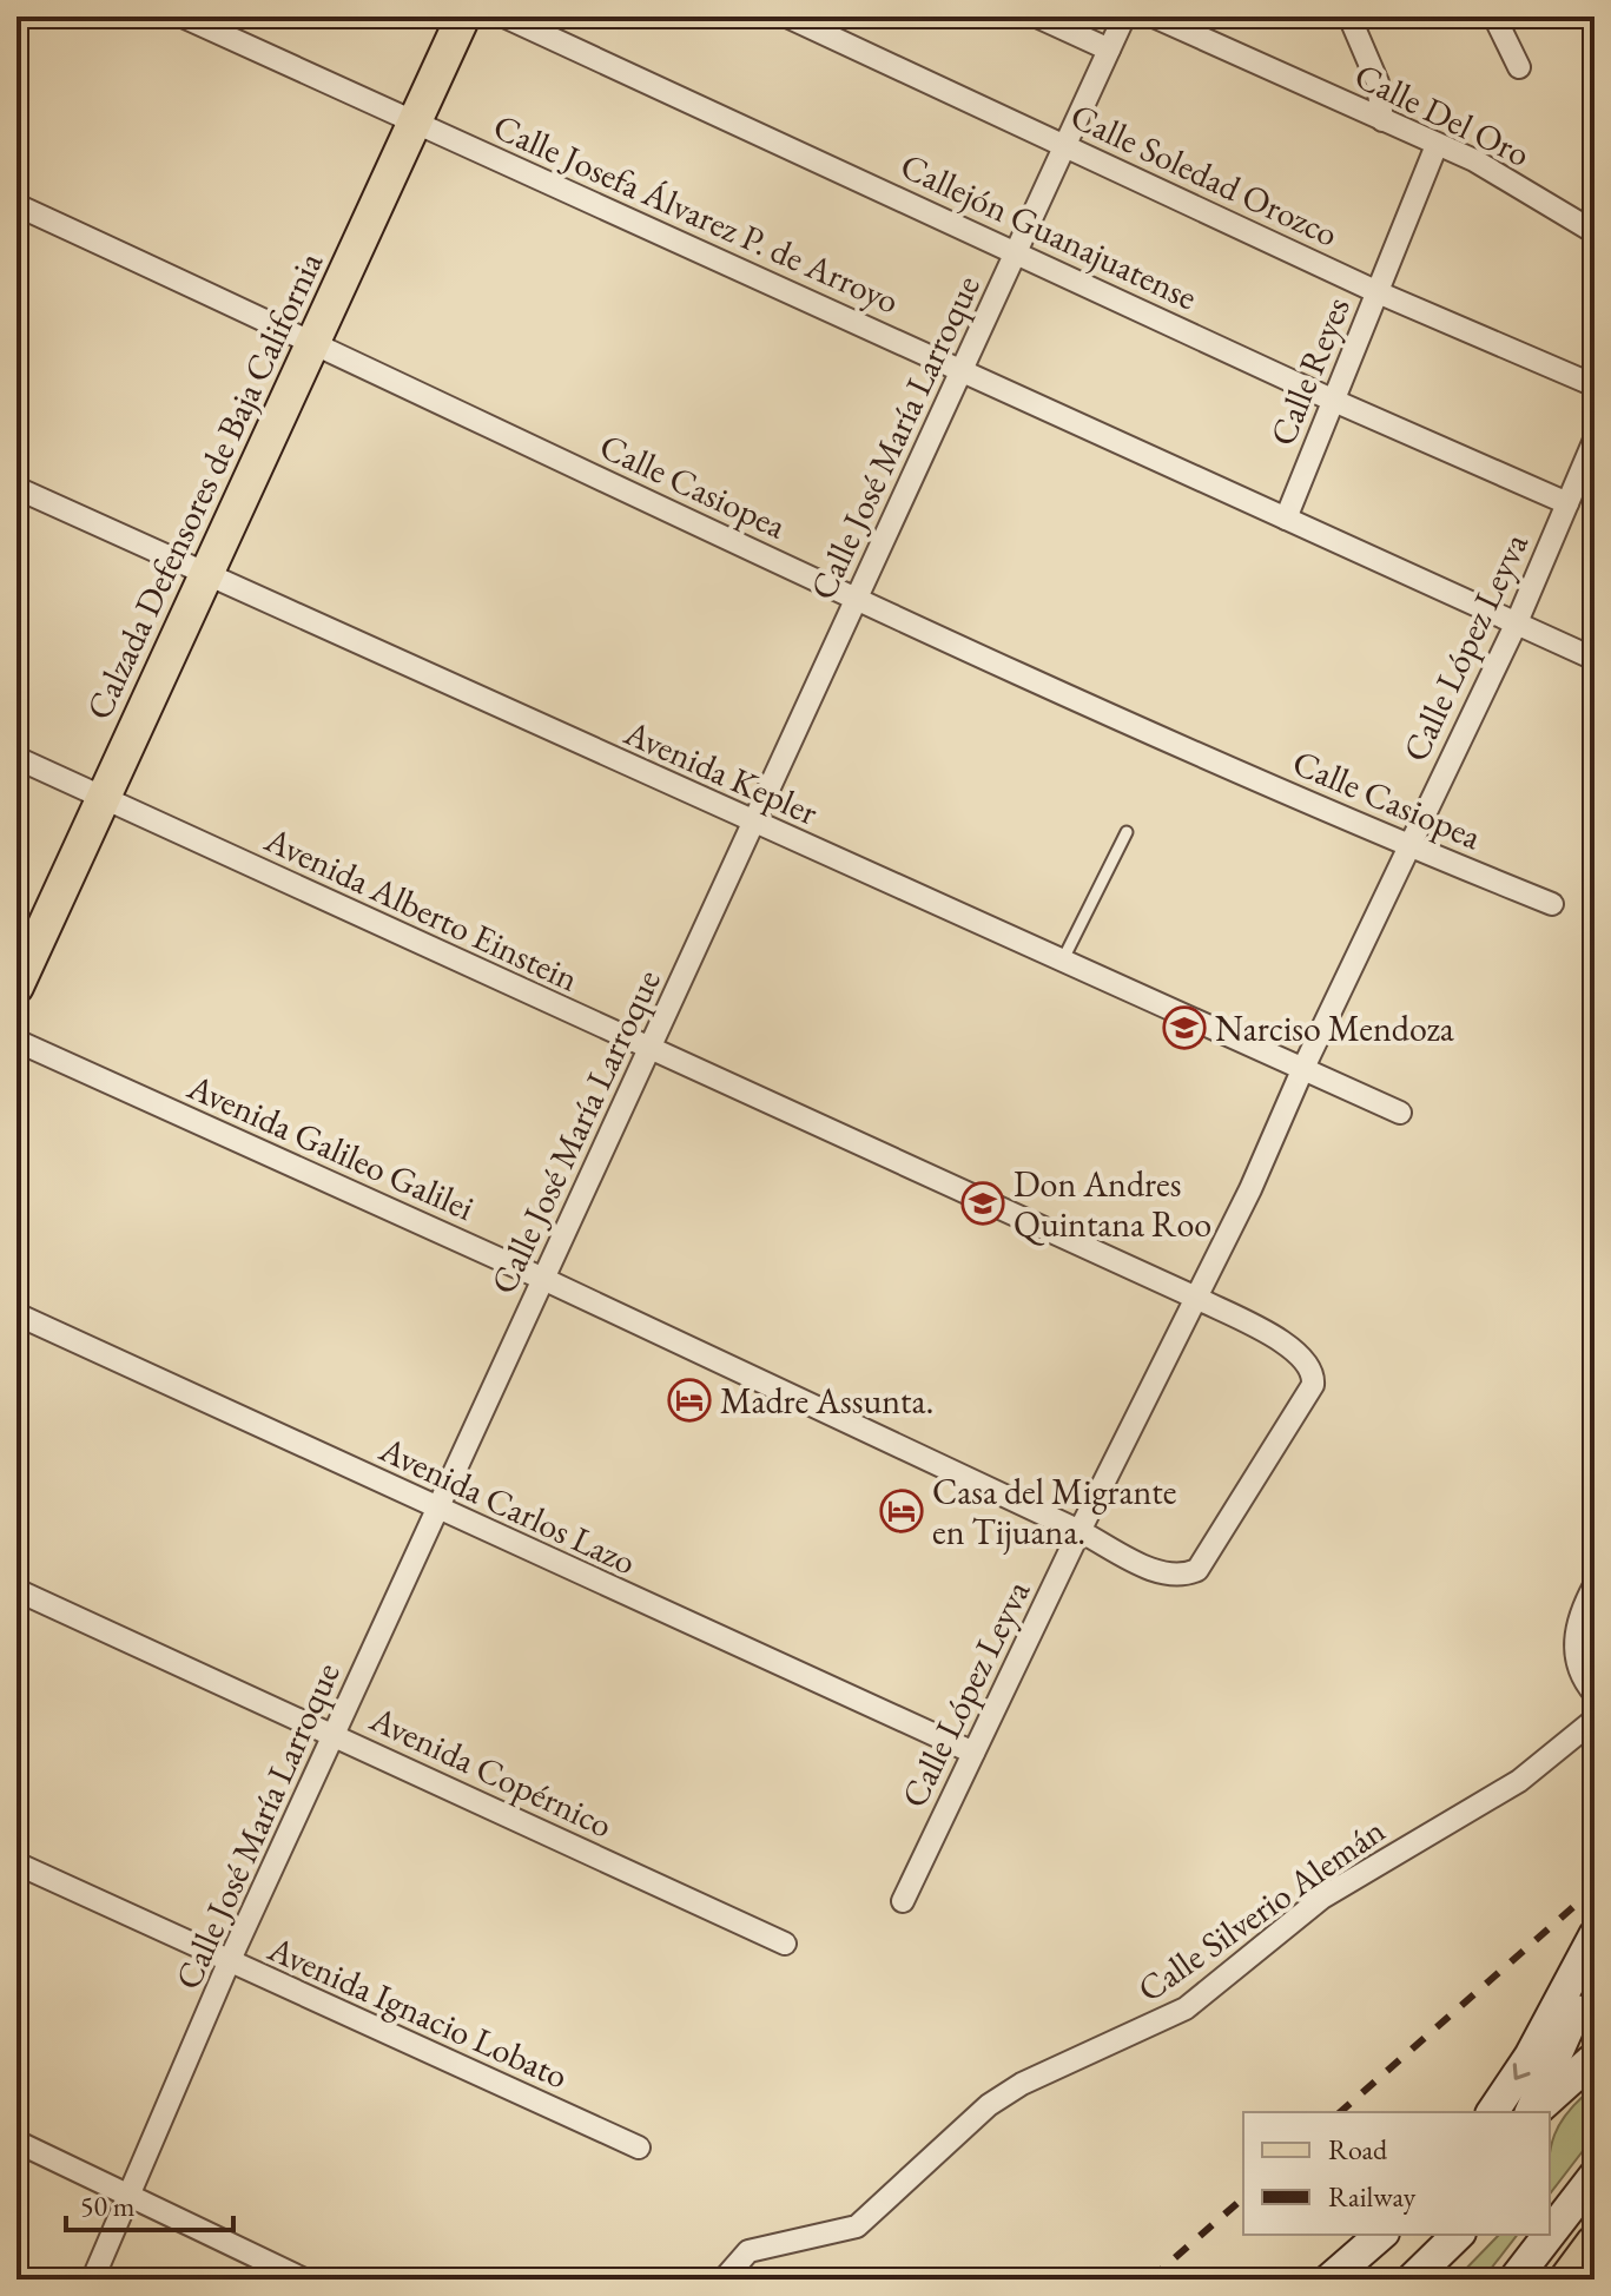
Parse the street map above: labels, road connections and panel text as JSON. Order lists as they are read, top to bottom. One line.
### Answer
{"streets":{"main road":["Calzada Defensores de Baja California"],"street":["Calle Del Oro","Calle Soledad Orozco","Calle Josefa Álvarez P. de Arroyo","Callejón Guanajuatense","Calle Reyes","Calle José María Larroque","Calle Casiopea","Calle López Leyva","Avenida Kepler","Avenida Alberto Einstein","Avenida Galileo Galilei","Avenida Carlos Lazo","Avenida Copérnico","Calle Silverio Alemán","Avenida Ignacio Lobato"]},"crossings":[["Calle Del Oro","Calle Reyes"],["Calle Soledad Orozco","Calle Reyes"],["Calle Soledad Orozco","Calle José María Larroque"],["Calle Josefa Álvarez P. de Arroyo","Calle Reyes"],["Calle Josefa Álvarez P. de Arroyo","Calle José María Larroque"],["Calle Josefa Álvarez P. de Arroyo","Calzada Defensores de Baja California"],["Calle Josefa Álvarez P. de Arroyo","Calle López Leyva"],["Callejón Guanajuatense","Calle Reyes"],["Callejón Guanajuatense","Calle José María Larroque"],["Callejón Guanajuatense","Calle López Leyva"],["Calle José María Larroque","Calle Casiopea"],["Calle José María Larroque","Avenida Kepler"],["Calle José María Larroque","Avenida Alberto Einstein"],["Calle José María Larroque","Avenida Galileo Galilei"],["Calle José María Larroque","Avenida Carlos Lazo"],["Calle José María Larroque","Avenida Copérnico"],["Calle José María Larroque","Avenida Ignacio Lobato"],["Calzada Defensores de Baja California","Calle Casiopea"],["Calzada Defensores de Baja California","Avenida Kepler"],["Calzada Defensores de Baja California","Avenida Alberto Einstein"],["Calle Casiopea","Calle López Leyva"],["Calle López Leyva","Avenida Kepler"],["Calle López Leyva","Avenida Alberto Einstein"],["Calle López Leyva","Avenida Galileo Galilei"],["Calle López Leyva","Avenida Carlos Lazo"],["Avenida Alberto Einstein","Avenida Galileo Galilei"]],"places":{"school or university":["Narciso Mendoza","Don Andres Quintana Roo"],"hotel":["Madre Assunta.","Casa del Migrante en Tijuana."]},"legend":["Road","Railway"],"scale_bar":"50 m"}
